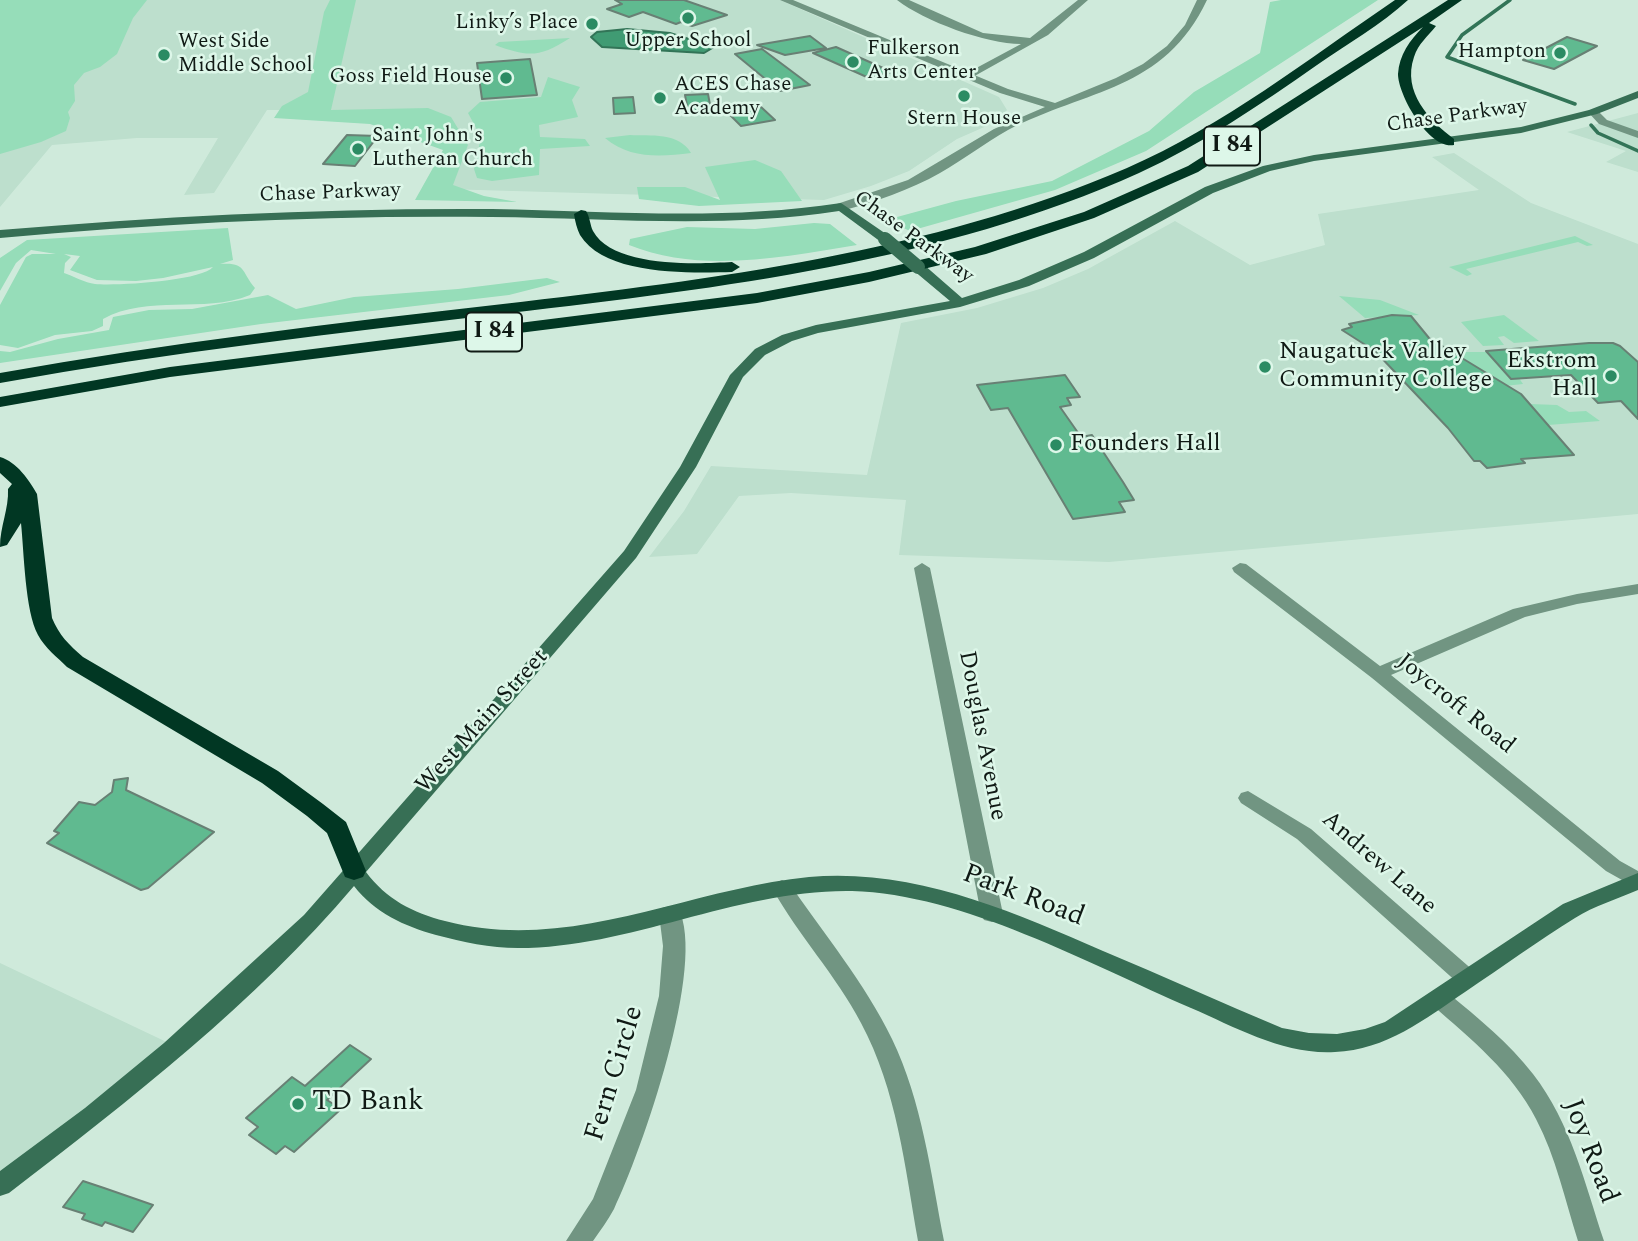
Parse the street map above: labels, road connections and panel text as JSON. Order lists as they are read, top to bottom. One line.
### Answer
{"streets":{"highway":["I 84"],"main road":["Chase Parkway","West Main Street","Park Road"],"street":["Joycroft Road","Douglas Avenue","Andrew Lane","Fern Circle","Joy Road"]},"crossings":[["Chase Parkway","West Main Street"],["Joycroft Road","Park Road"],["West Main Street","Park Road"],["Douglas Avenue","Park Road"],["Andrew Lane","Park Road"],["Park Road","Fern Circle"],["Park Road","Joy Road"]],"places":["Upper School","Linky’s Place","Hampton","West Side Middle School","Fulkerson Arts Center","Goss Field House","Stern House","ACES Chase Academy","Saint John's Lutheran Church","Naugatuck Valley Community College","Ekstrom Hall","Founders Hall","TD Bank"]}
